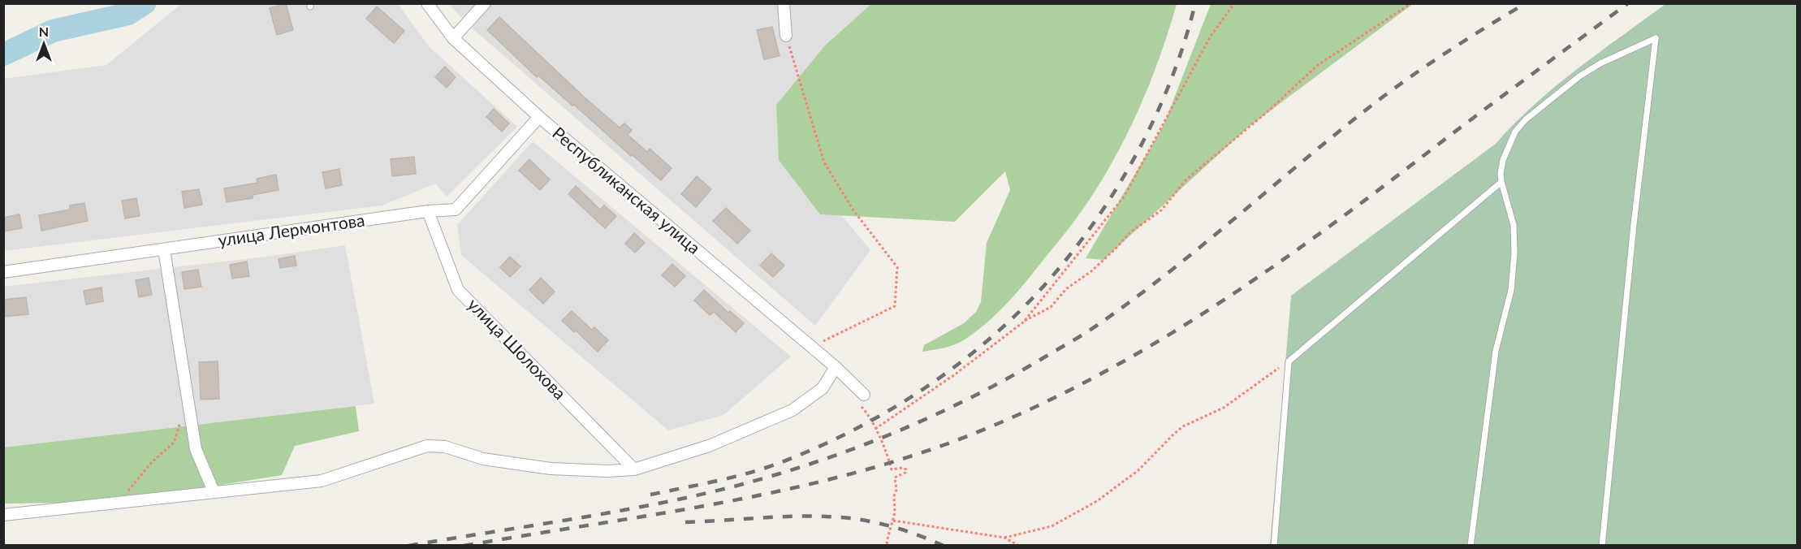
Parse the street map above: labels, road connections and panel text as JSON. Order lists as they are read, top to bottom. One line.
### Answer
{"streets":{"street":["Республиканская улица","улица Лермонтова","улица Шолохова"]},"crossings":[["Республиканская улица","улица Лермонтова"],["улица Лермонтова","улица Шолохова"]],"north":"top"}
